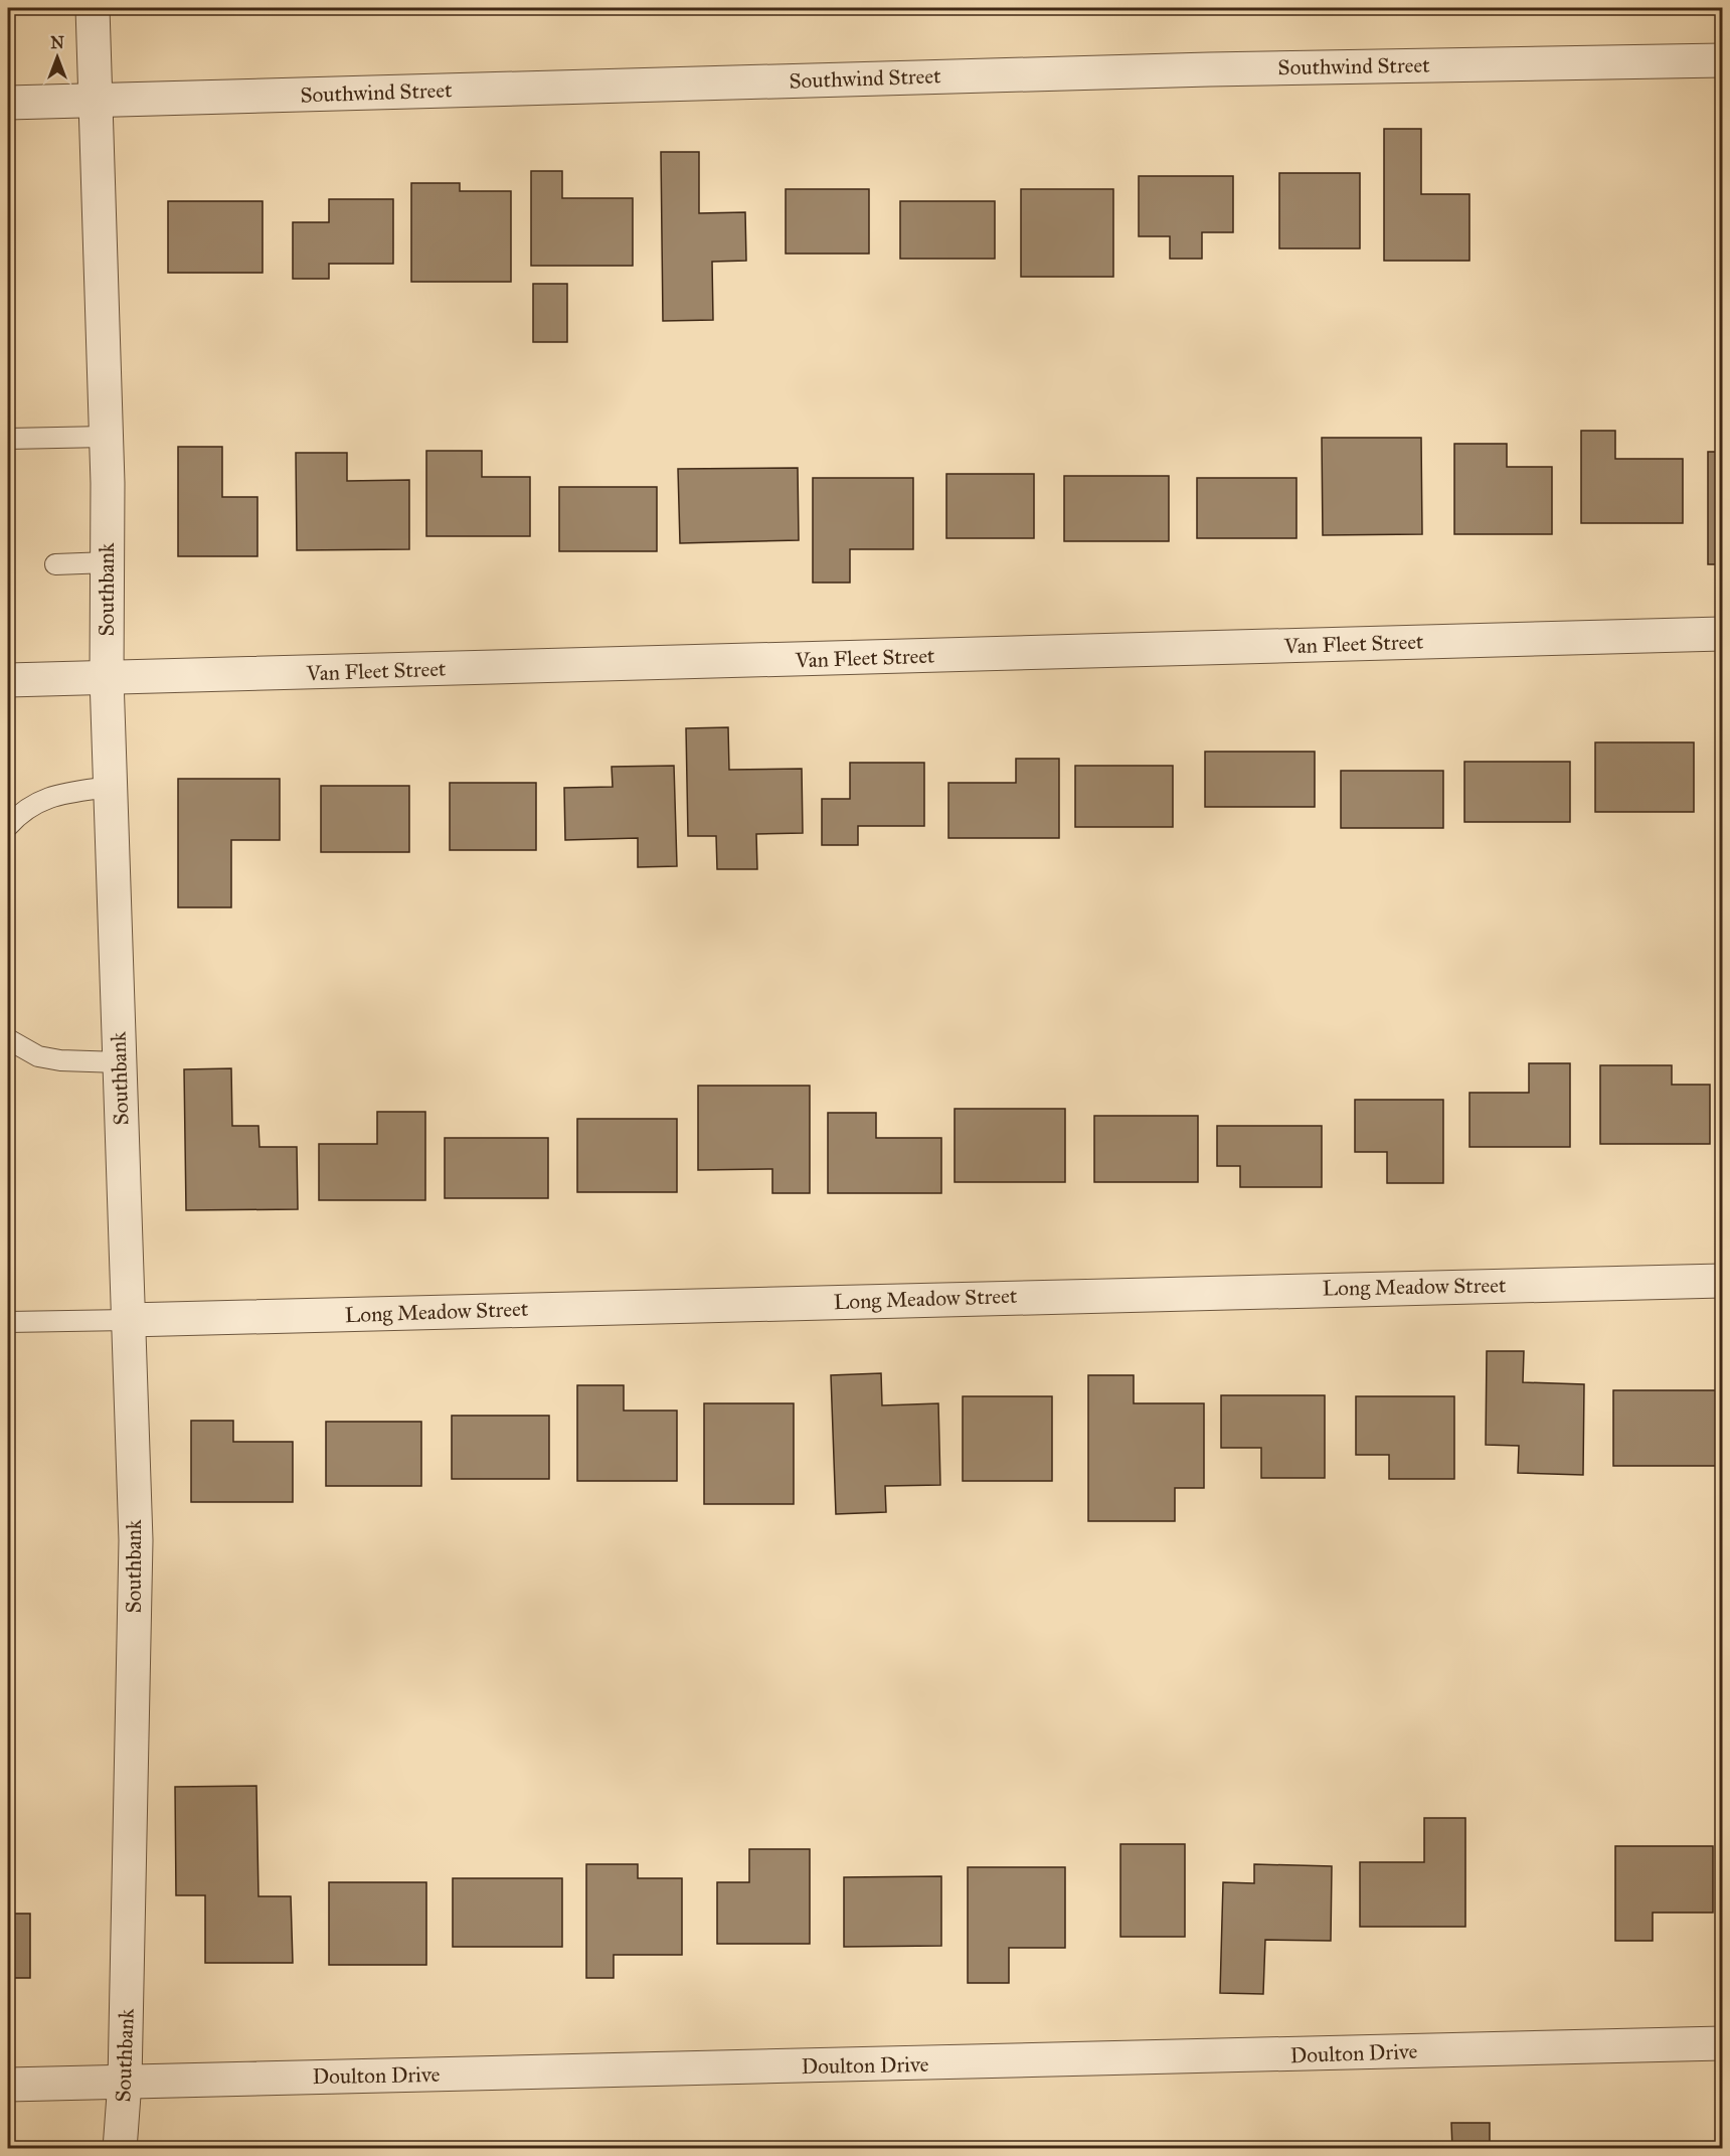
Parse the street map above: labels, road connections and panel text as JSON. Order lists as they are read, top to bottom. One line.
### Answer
{"streets":{"street":["Southwind Street","Southbank","Van Fleet Street","Long Meadow Street","Doulton Drive"]},"crossings":[["Southwind Street","Southbank"],["Southbank","Van Fleet Street"],["Southbank","Long Meadow Street"],["Southbank","Doulton Drive"]],"north":"top"}
